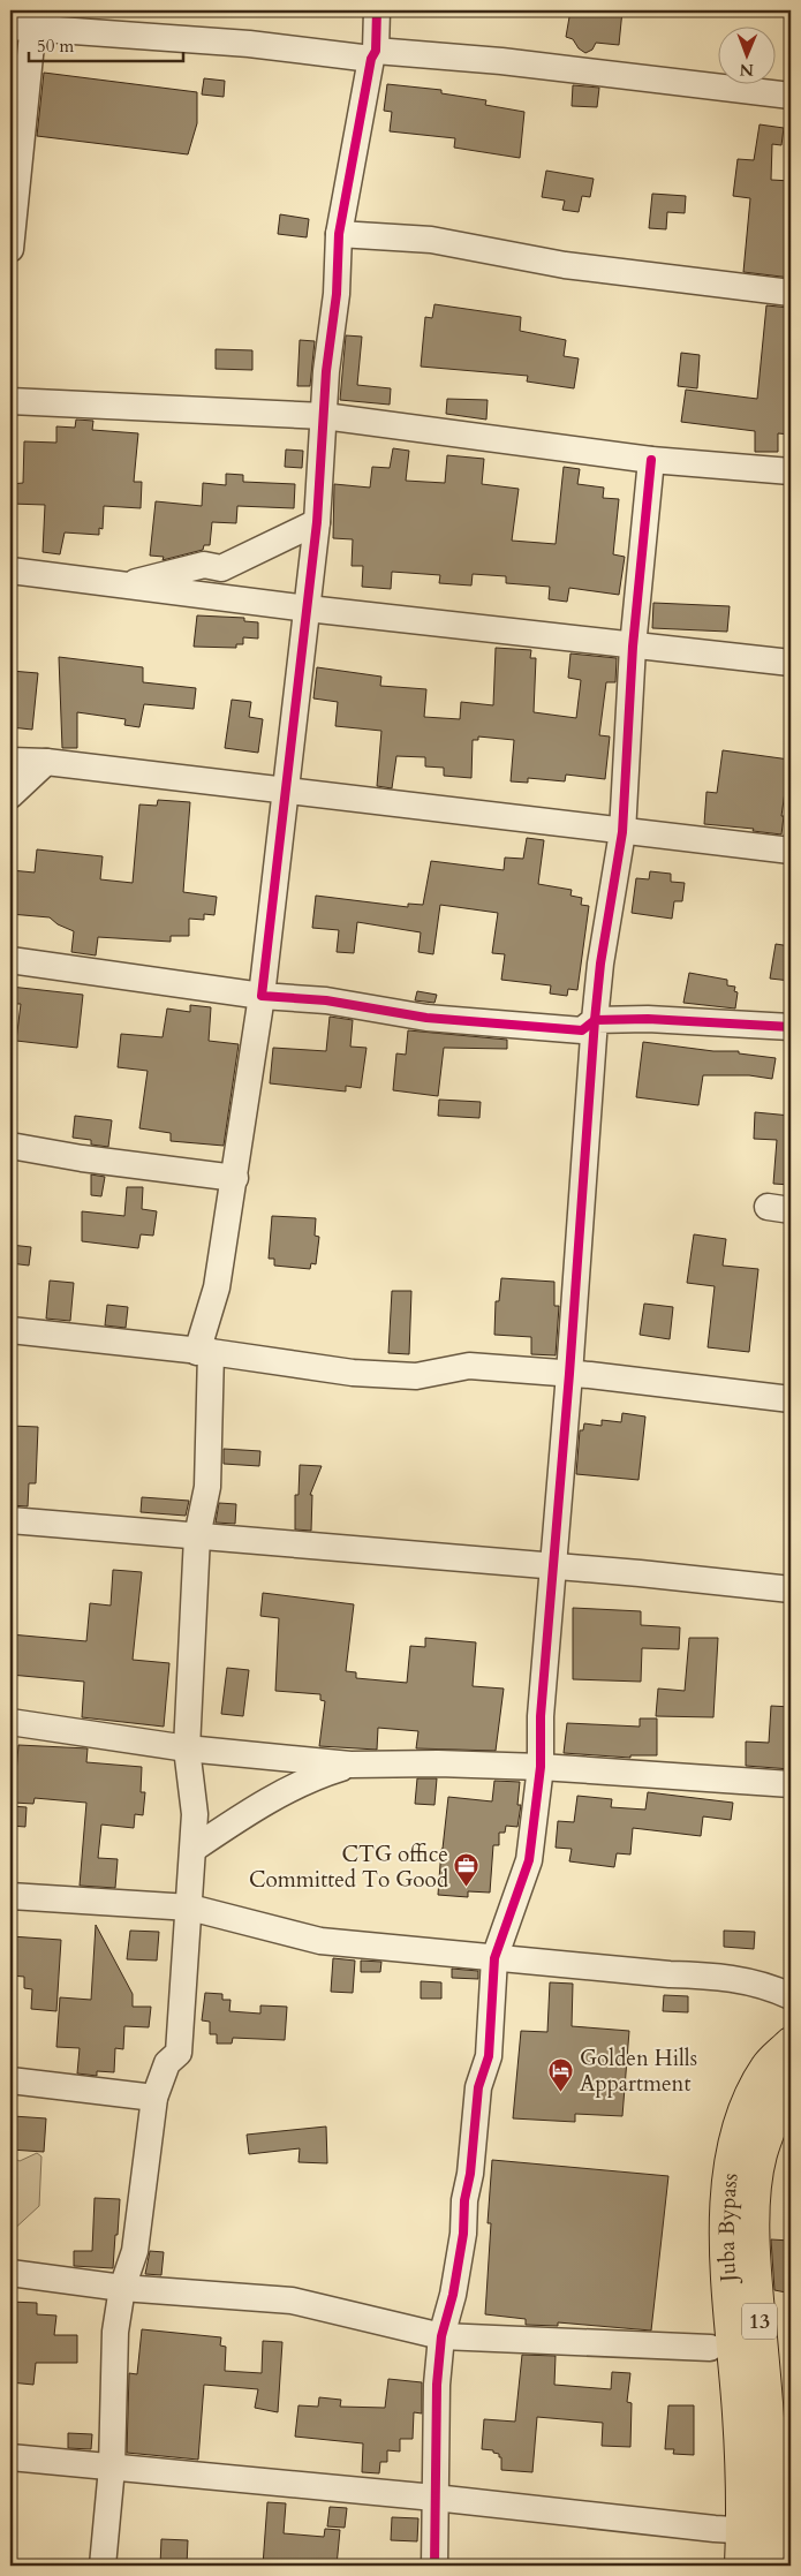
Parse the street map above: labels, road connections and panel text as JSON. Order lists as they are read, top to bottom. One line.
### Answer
{"streets":{"main road":["Juba Bypass","13"]},"places":{"office":["CTG office Committed To Good"],"hotel":["Golden Hills Appartment"]},"scale_bar":"50 m","north":"bottom"}
